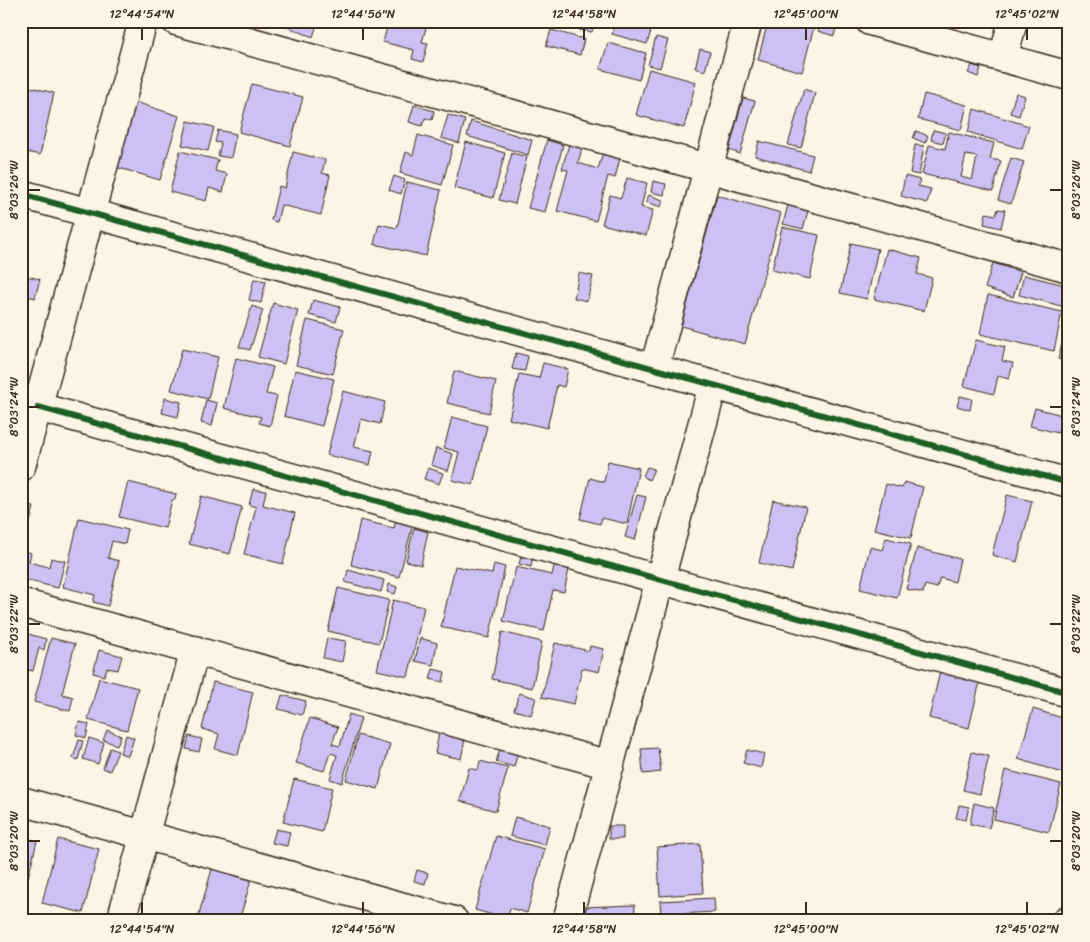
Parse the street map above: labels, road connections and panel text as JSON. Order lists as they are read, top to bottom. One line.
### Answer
{"coordinates":["12°44'54\"N","12°44'56\"N","12°44'58\"N","12°45'00\"N","12°45'02\"N","8°03'26\"W","8°03'24\"W","8°03'22\"W","8°03'20\"W"]}
